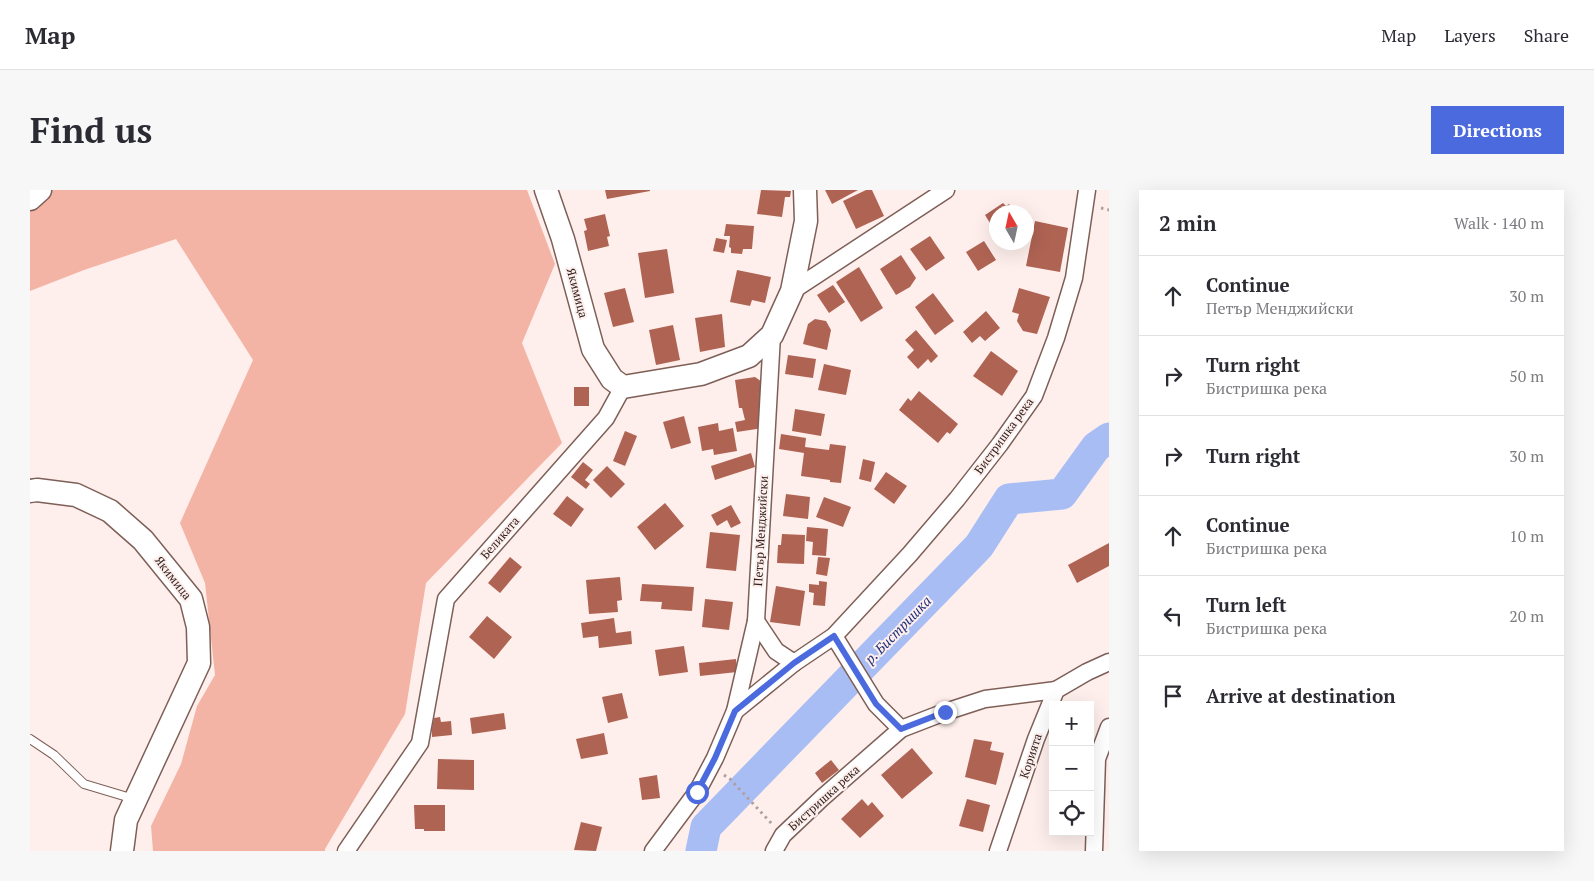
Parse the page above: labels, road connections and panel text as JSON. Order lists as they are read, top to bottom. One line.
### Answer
{"streets":{"street":["Якимица","Бистришка река","Петър Менджийски","Беликата","Корията"]},"crossings":[["Якимица","Беликата"],["Бистришка река","Петър Менджийски"],["Бистришка река","Корията"]],"water":["р. Бистришка"],"north":"top","page":{"header":"Map","nav":["Map","Layers","Share"],"buttons":"Directions","title":"Find us","heading":["2 min","Walk · 140 m"],"list":[["Continue","Петър Менджийски","30 m"],["Turn right","Бистришка река","50 m"],["Turn right","30 m"],["Continue","Бистришка река","10 m"],["Turn left","Бистришка река","20 m"],"Arrive at destination"],"map_buttons":["+","−"]}}
